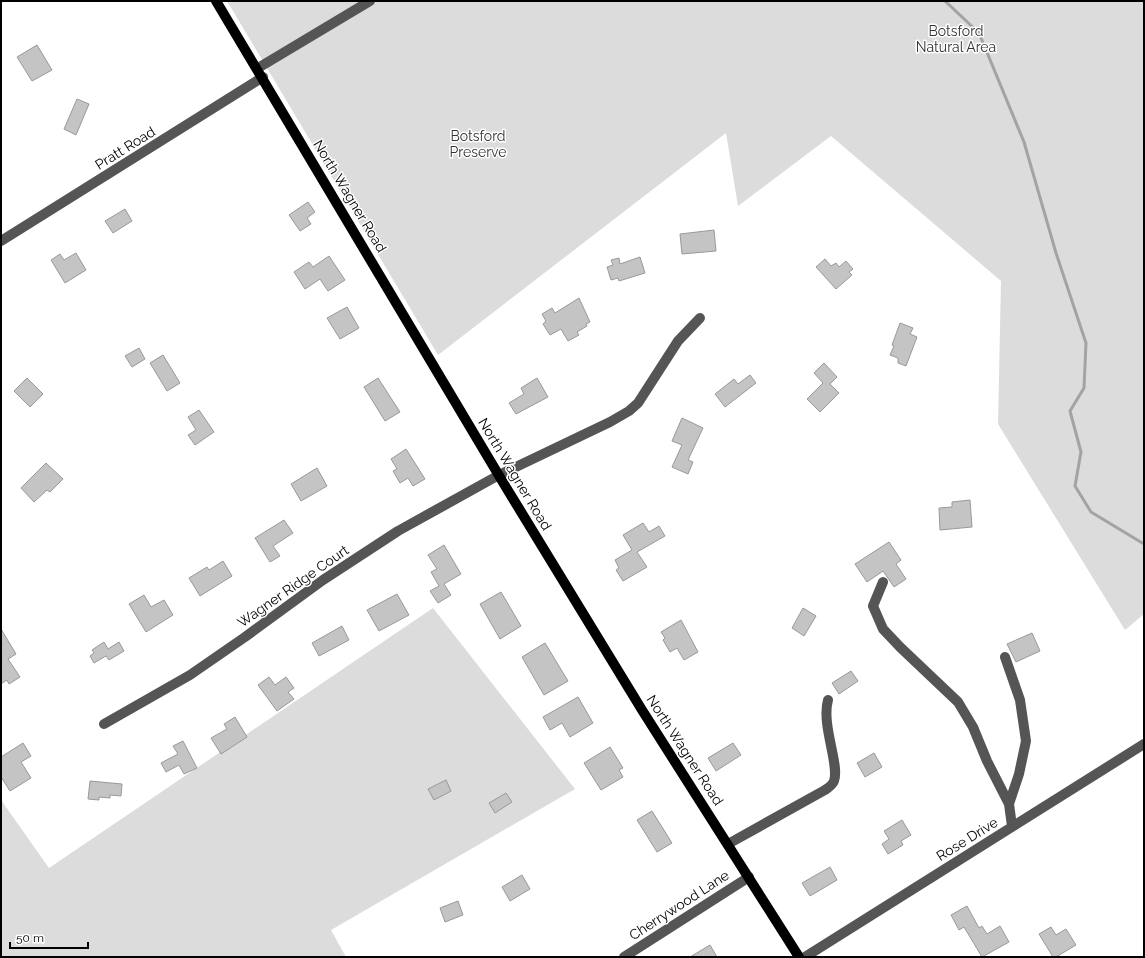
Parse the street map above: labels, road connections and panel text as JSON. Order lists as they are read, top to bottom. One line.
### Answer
{"streets":{"main road":["North Wagner Road"],"street":["Pratt Road","Wagner Ridge Court","Rose Drive","Cherrywood Lane"]},"crossings":[["Pratt Road","North Wagner Road"],["North Wagner Road","Wagner Ridge Court"],["North Wagner Road","Cherrywood Lane"]],"parks":["Botsford Natural Area","Botsford Preserve"],"scale_bar":"50 m"}
